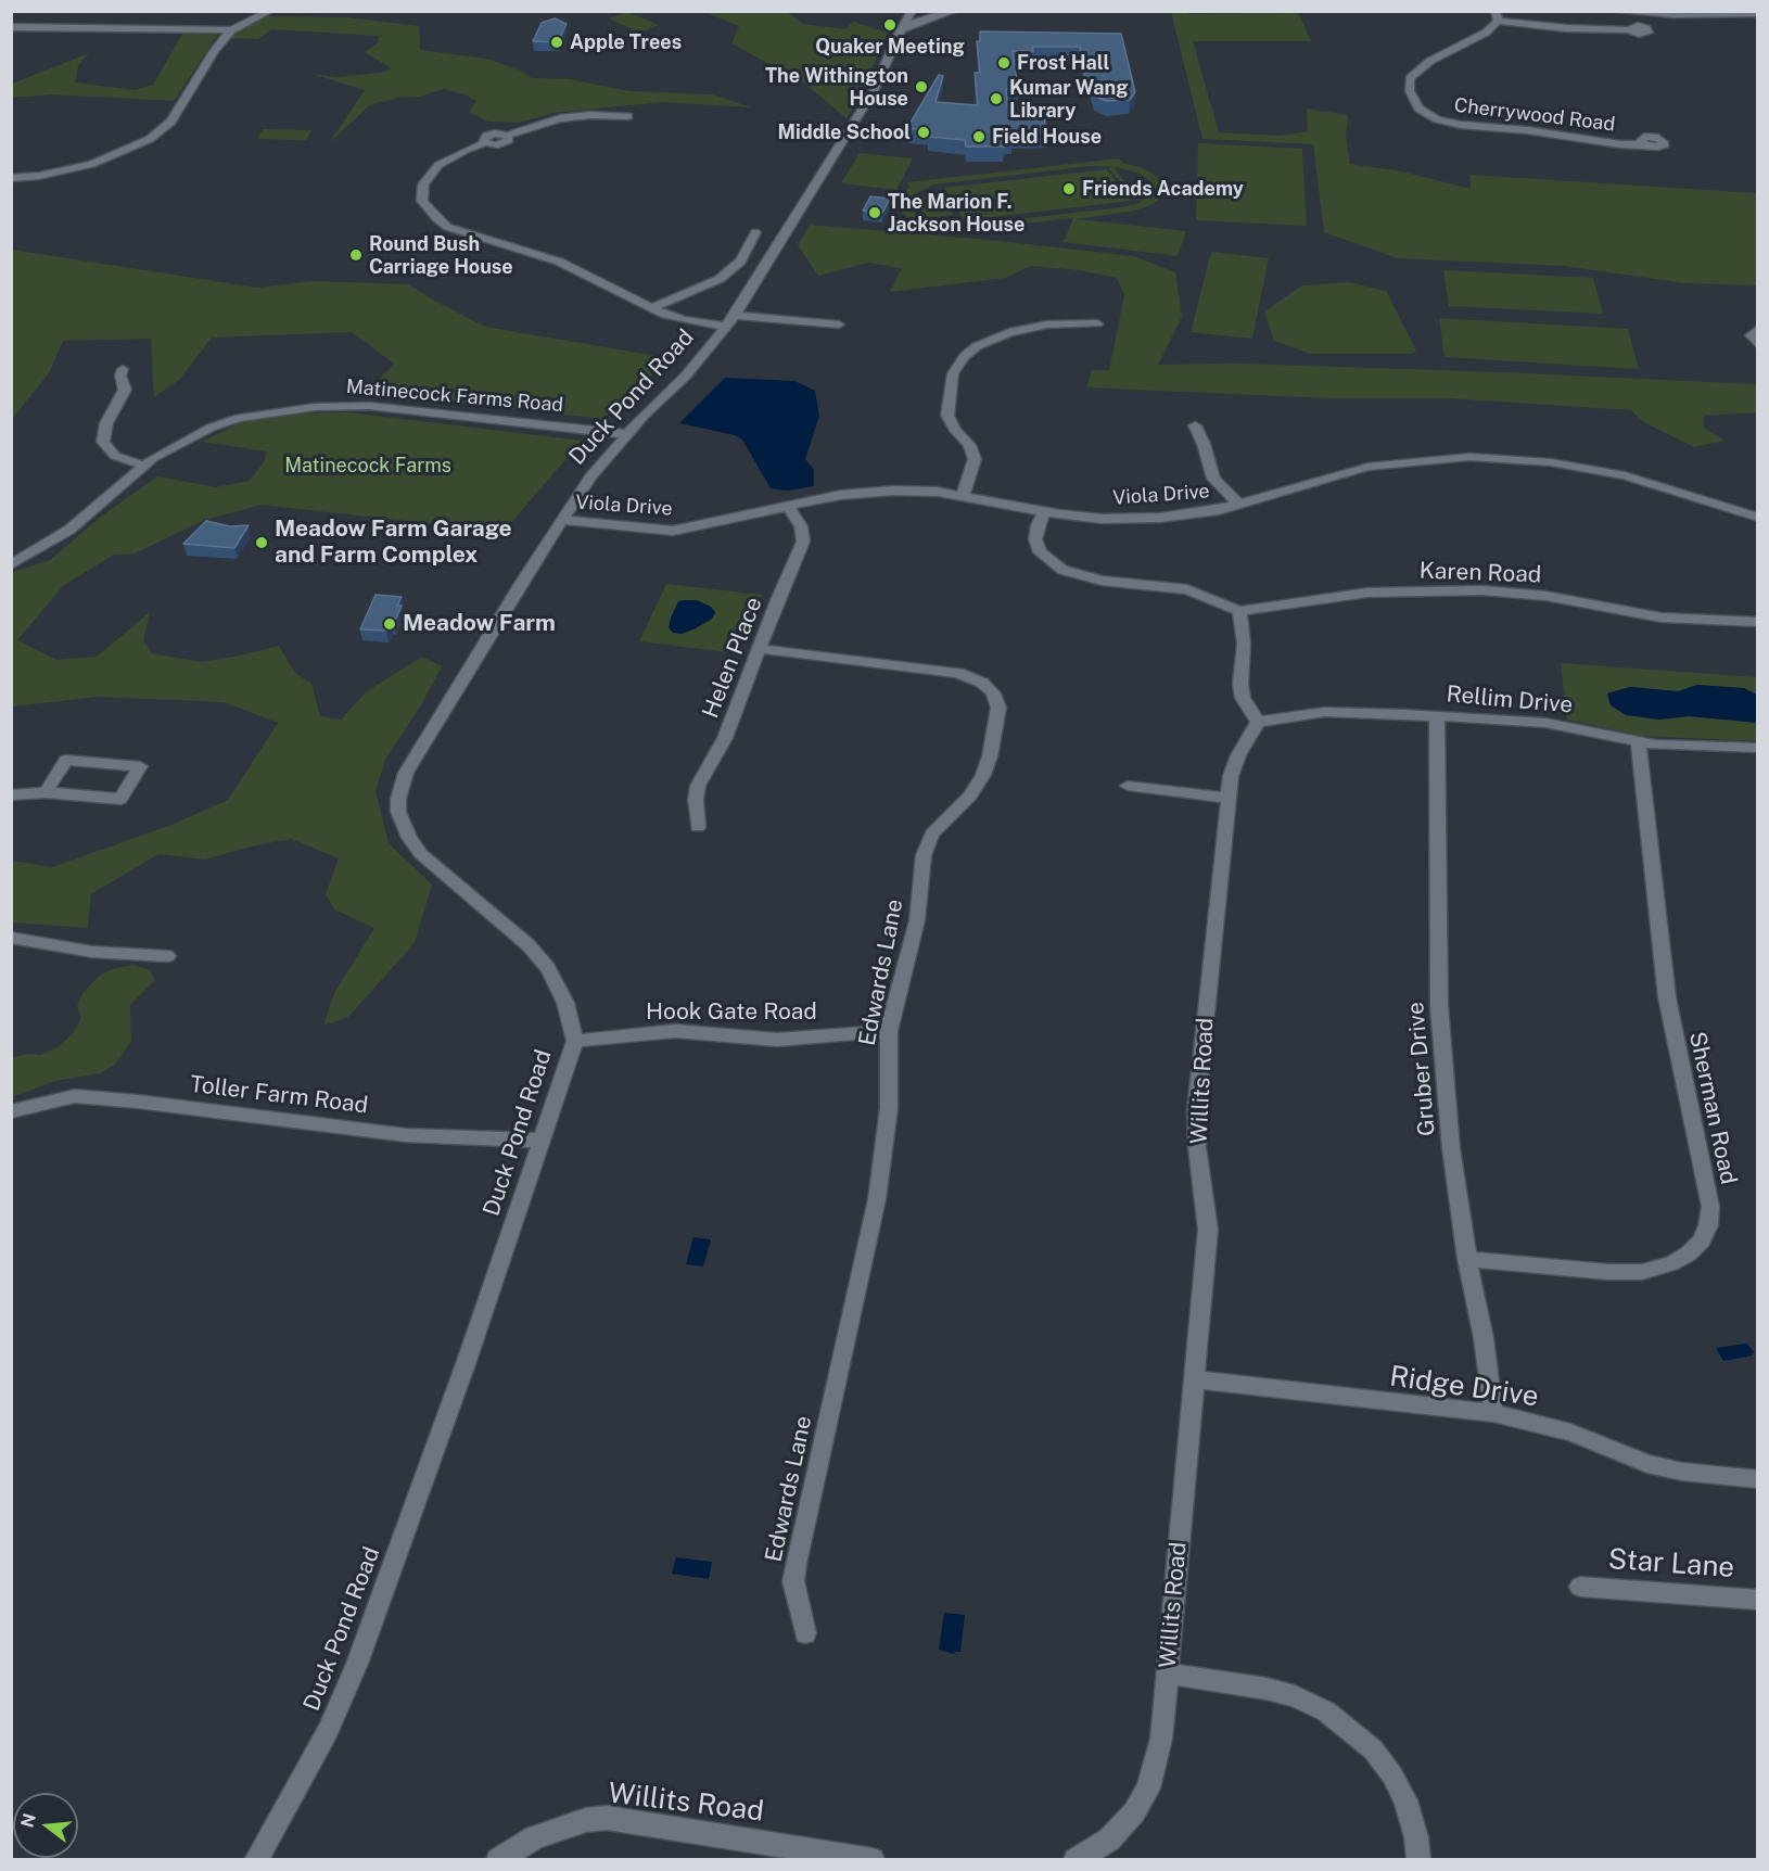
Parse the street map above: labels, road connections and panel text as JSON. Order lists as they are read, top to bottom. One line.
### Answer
{"streets":{"street":["Cherrywood Road","Matinecock Farms Road","Duck Pond Road","Viola Drive","Karen Road","Helen Place","Rellim Drive","Edwards Lane","Hook Gate Road","Gruber Drive","Willits Road","Toller Farm Road","Sherman Road","Ridge Drive","Star Lane"]},"crossings":[["Matinecock Farms Road","Duck Pond Road"],["Duck Pond Road","Viola Drive"],["Duck Pond Road","Hook Gate Road"],["Duck Pond Road","Toller Farm Road"],["Viola Drive","Helen Place"],["Helen Place","Edwards Lane"],["Rellim Drive","Gruber Drive"],["Rellim Drive","Willits Road"],["Rellim Drive","Sherman Road"],["Edwards Lane","Hook Gate Road"],["Gruber Drive","Sherman Road"],["Gruber Drive","Ridge Drive"],["Willits Road","Ridge Drive"]],"parks":["Matinecock Farms"],"places":["Quaker Meeting","Apple Trees","Frost Hall","The Withington House","Kumar Wang Library","Middle School","Field House","Friends Academy","The Marion F. Jackson House","Round Bush Carriage House","Meadow Farm Garage and Farm Complex","Meadow Farm"],"north":"left"}
